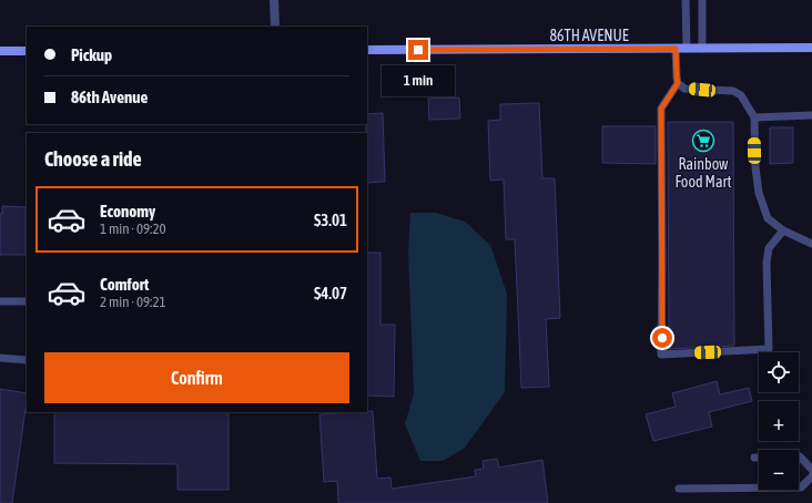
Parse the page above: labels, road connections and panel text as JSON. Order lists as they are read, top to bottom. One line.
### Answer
{"streets":{"street":["86TH AVENUE"]},"places":{"supermarket":["Rainbow Food Mart"]},"page":{"banner":["Pickup","86th Avenue"],"bubble":"1 min","heading":"Choose a ride","list":[{"name":"Economy","note":"1 min · 09:20","value":"$3.01"},{"name":"Comfort","note":"2 min · 09:21","value":"$4.07"}],"buttons":"Confirm","map_buttons":["+","−"]}}
